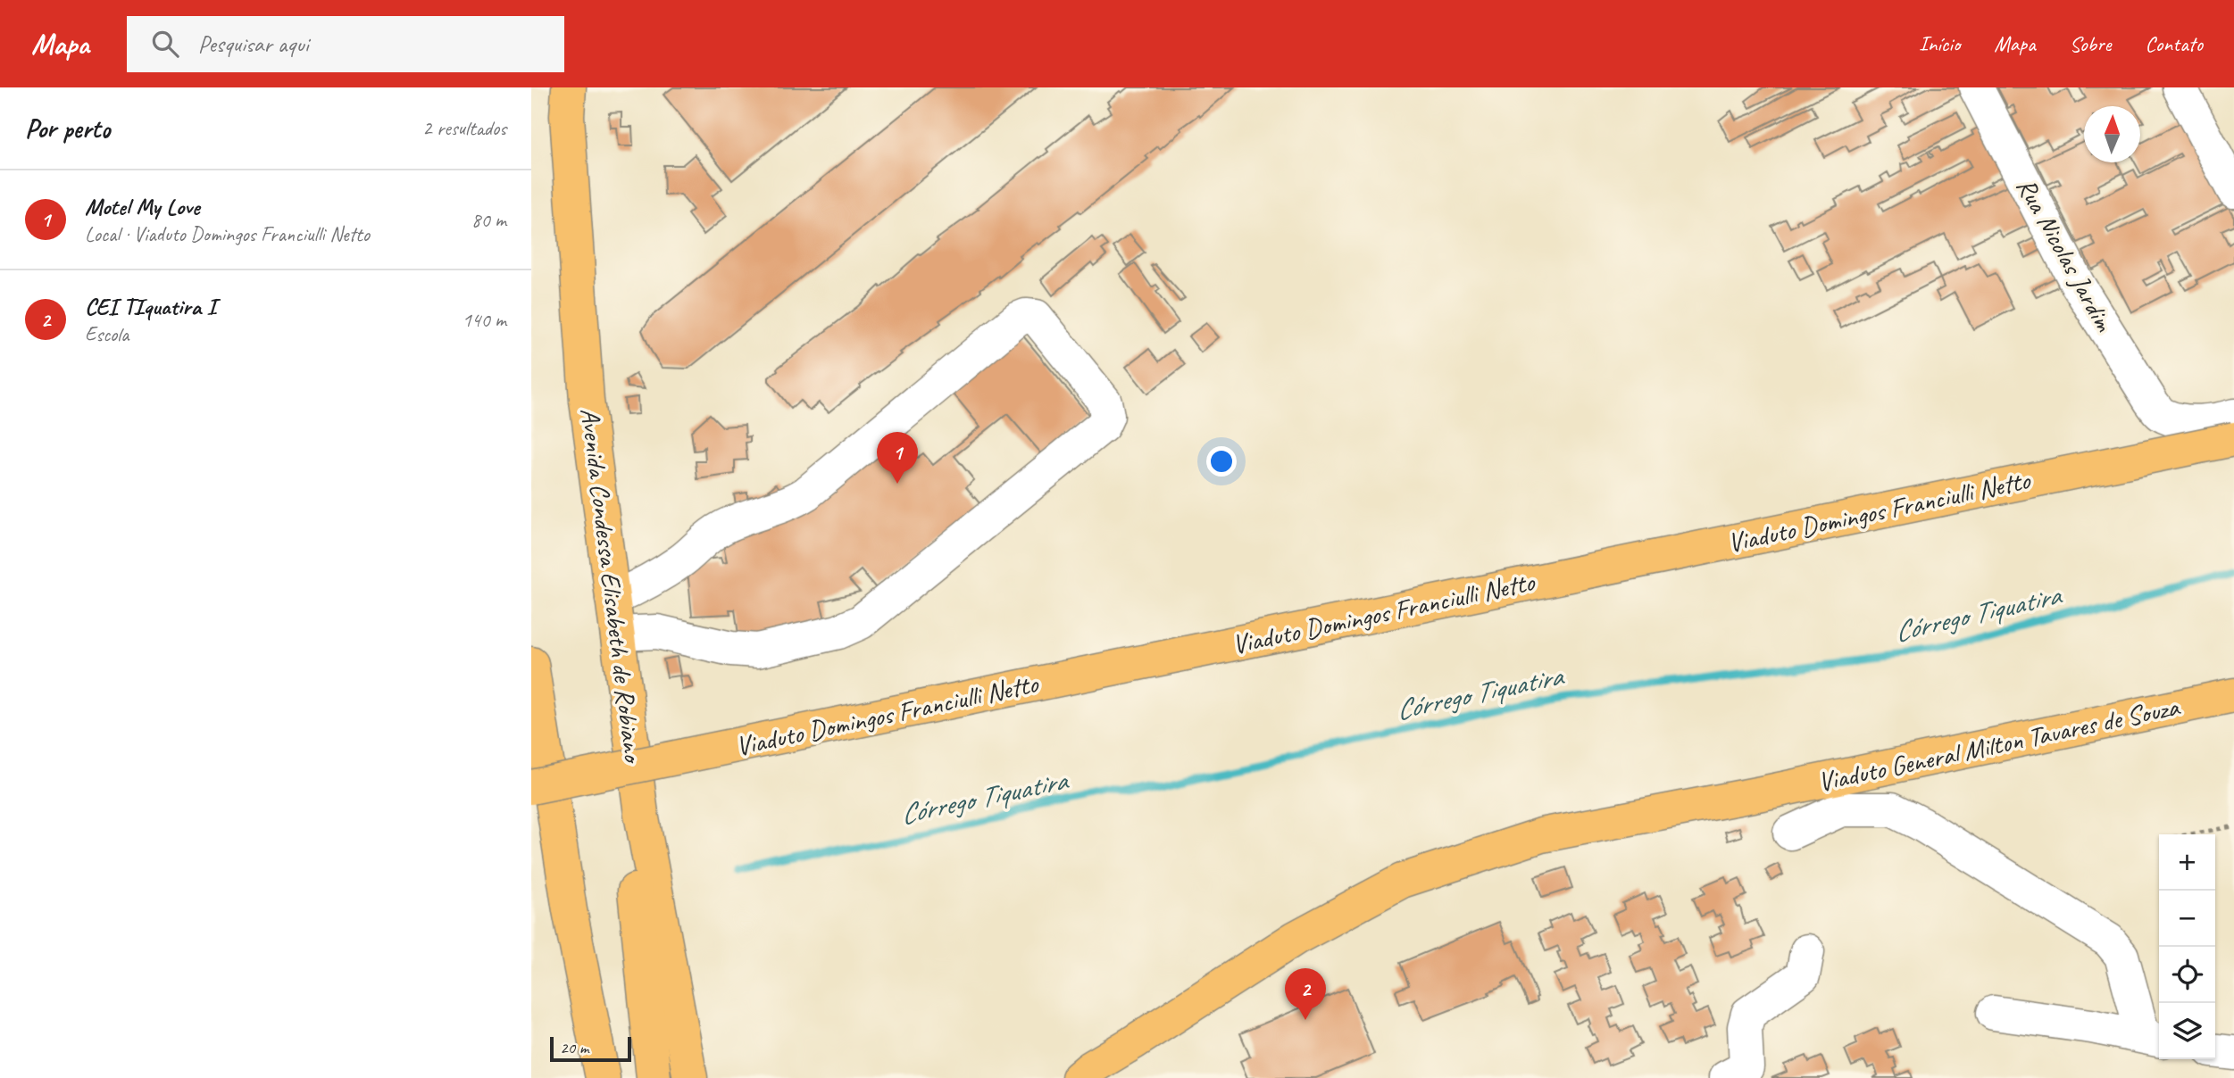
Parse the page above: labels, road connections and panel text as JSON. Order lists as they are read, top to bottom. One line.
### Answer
{"streets":{"main road":["Viaduto Domingos Franciulli Netto","Avenida Condessa Elisabeth de Robiano","Viaduto General Milton Tavares de Souza"],"street":["Rua Nicolas Jardim"]},"water":["Córrego Tiquatira"],"scale_bar":"20 m","north":"top","page":{"header":"Mapa","search":"Pesquisar aqui","nav":["Início","Mapa","Sobre","Contato"],"heading":["Por perto","2 resultados"],"list":[{"mark":"1","name":"Motel My Love","note":"Local · Viaduto Domingos Franciulli Netto","value":"80 m"},{"mark":"2","name":"CEI TIquatira I","note":"Escola","value":"140 m"}],"pins":["1","2"],"map_buttons":["+","−"],"scale":"20 m"}}
